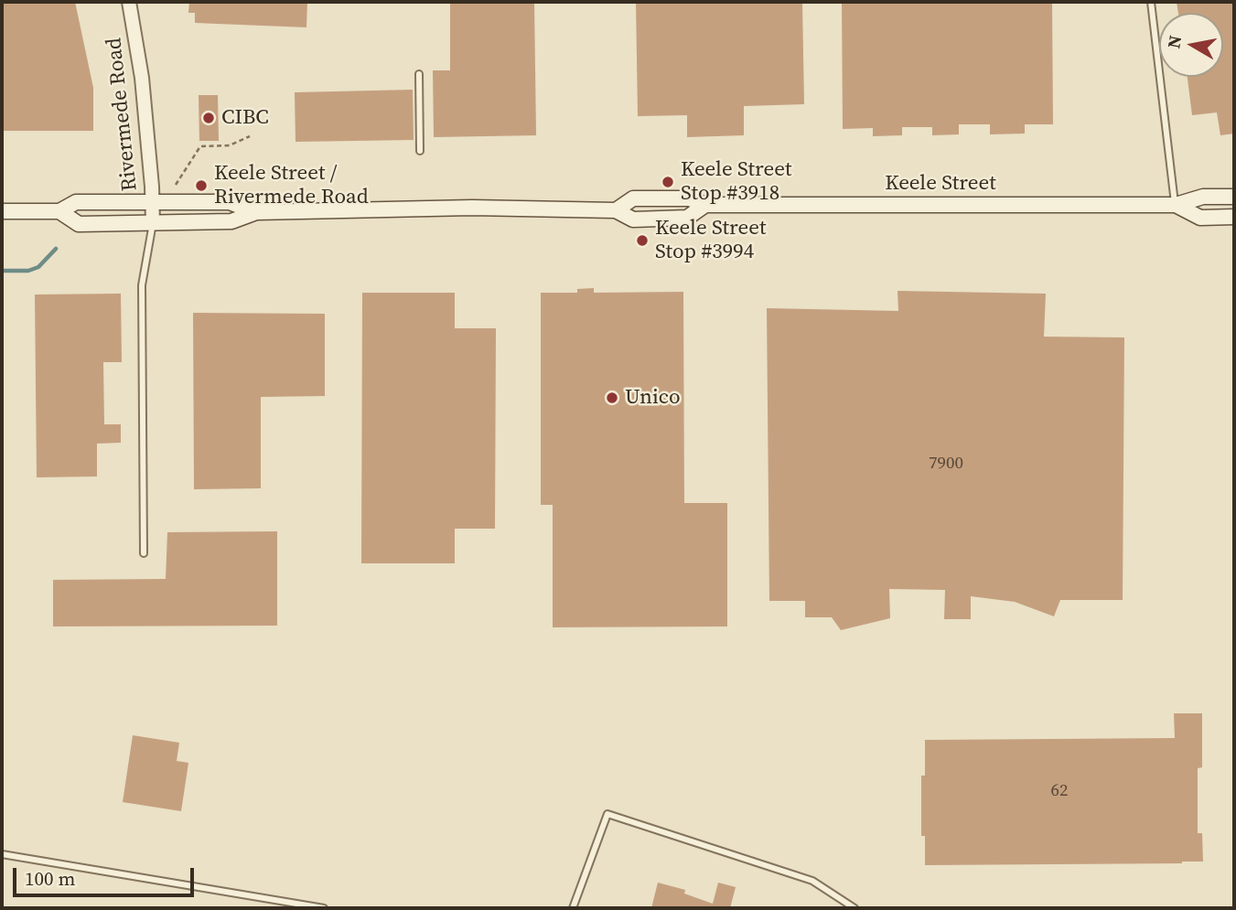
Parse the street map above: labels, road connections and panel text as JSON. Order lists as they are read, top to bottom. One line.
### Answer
{"streets":{"main road":["Keele Street"],"street":["Rivermede Road"]},"crossings":[["Rivermede Road","Keele Street"]],"places":["CIBC","Keele Street Stop #3918","Keele Street / Rivermede Road","Keele Street Stop #3994","Unico"],"house_numbers":["7900","62"],"scale_bar":"100 m","north":"left"}
